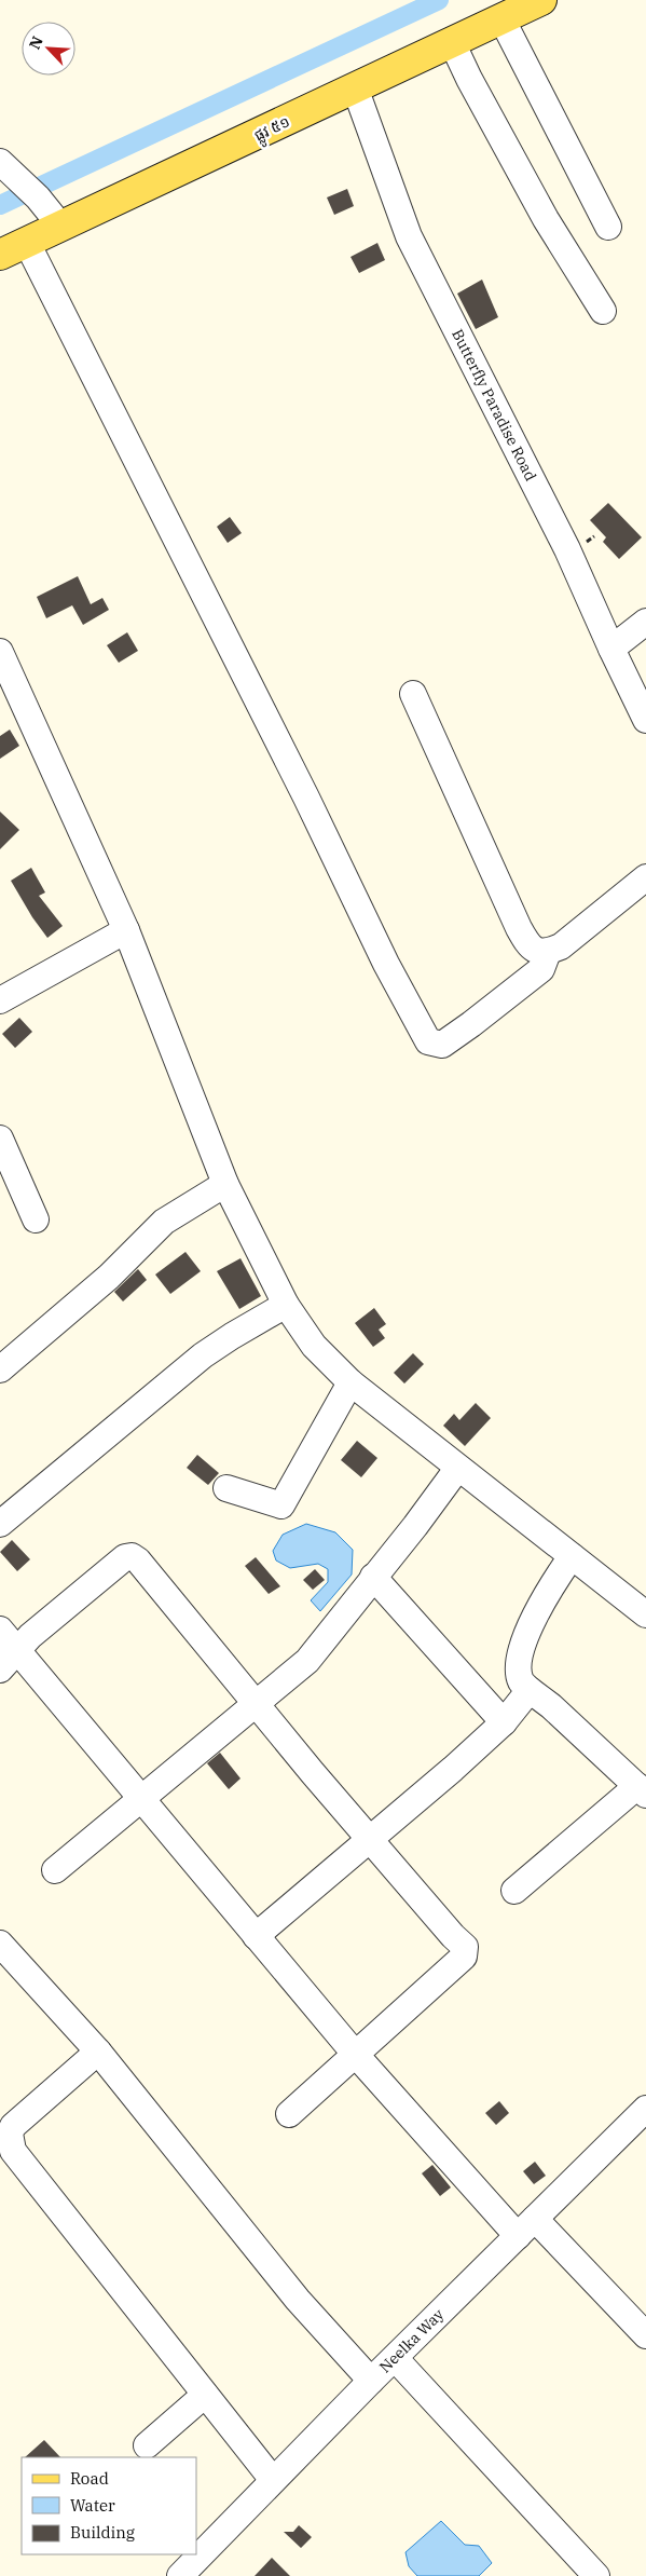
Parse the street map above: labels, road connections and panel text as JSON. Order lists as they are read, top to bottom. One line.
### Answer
{"streets":{"main road":["ផ្លូវ ៥១"],"street":["Butterfly Paradise Road","Neelka Way"]},"crossings":[["ផ្លូវ ៥១","Butterfly Paradise Road"]],"legend":["Road","Water","Building"],"north":"top left"}
